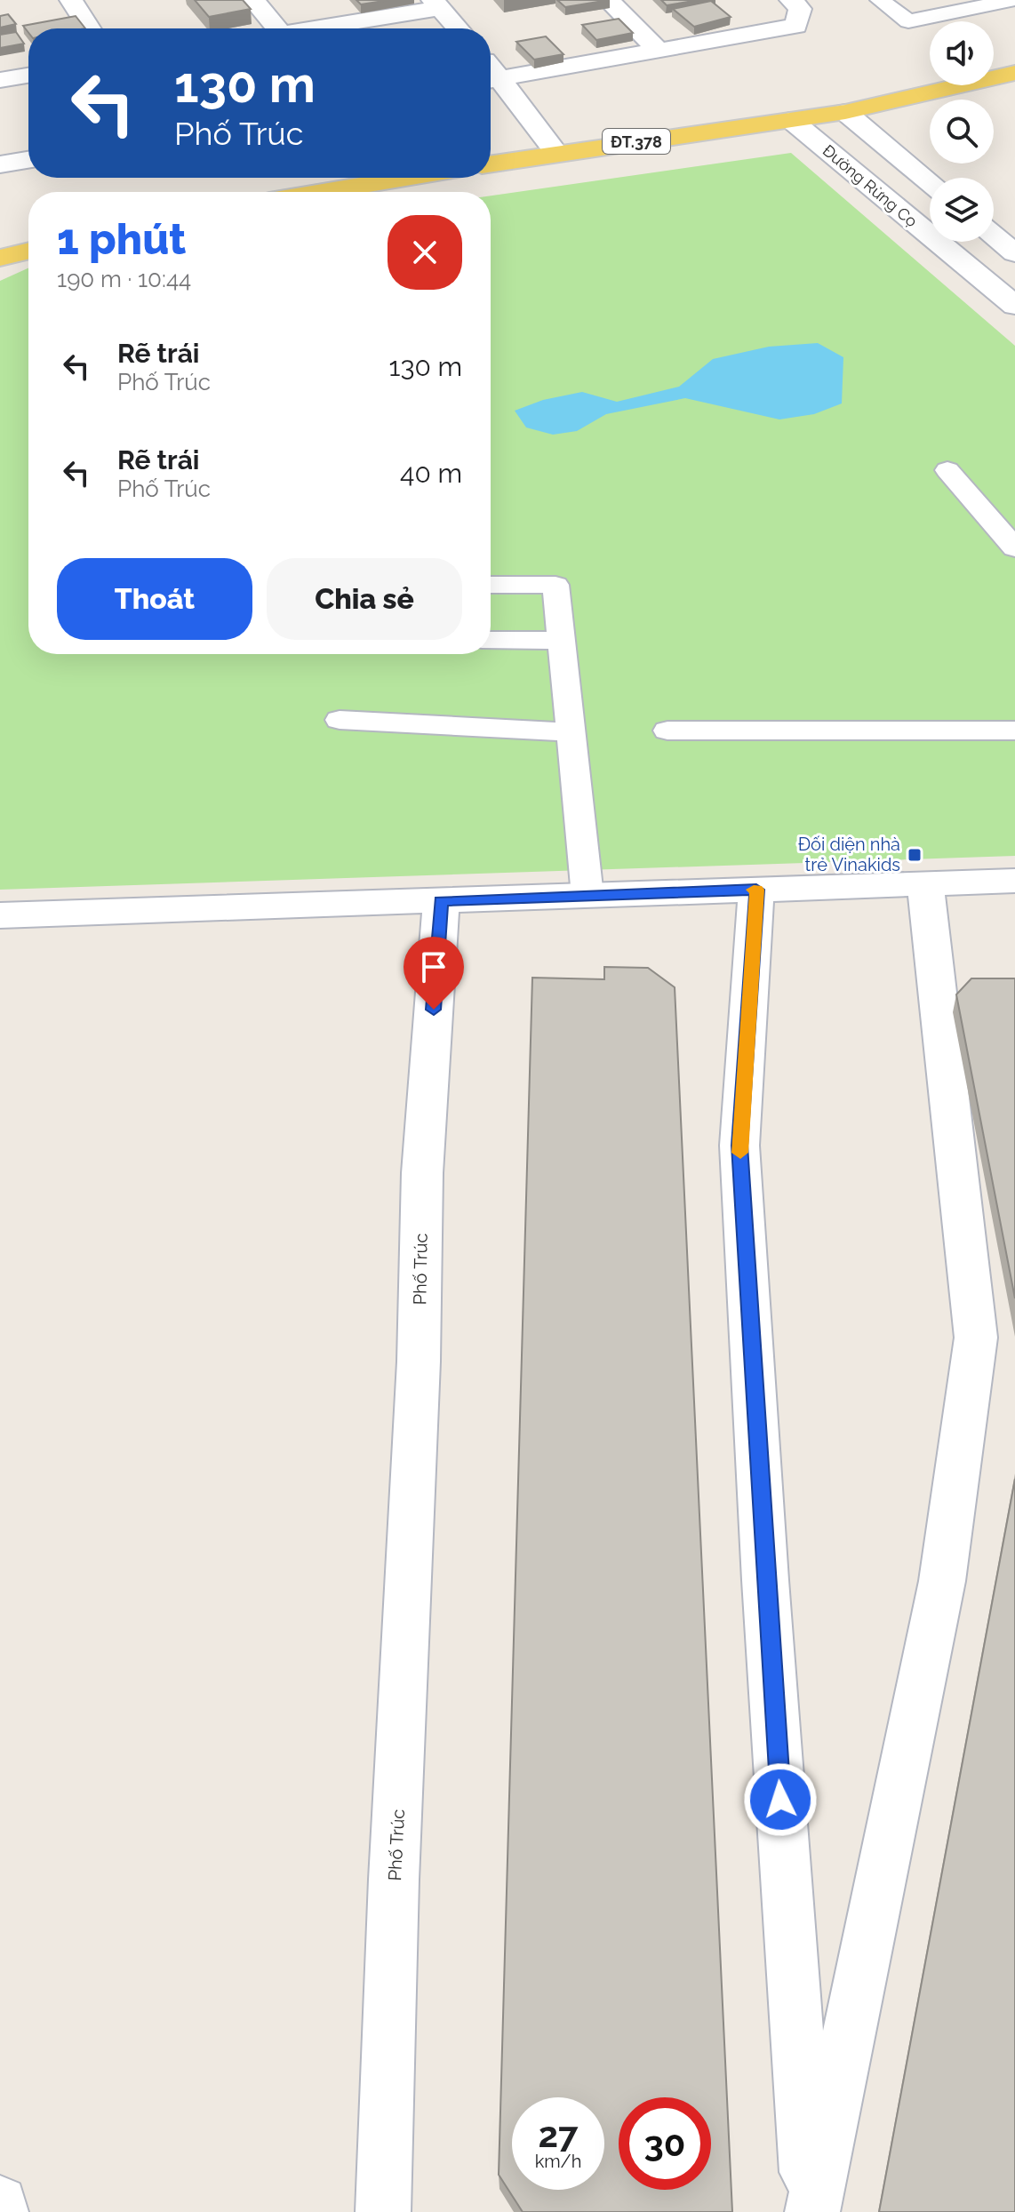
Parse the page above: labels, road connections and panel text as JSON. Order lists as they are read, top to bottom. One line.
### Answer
{"streets":{"main road":["ĐT.378"],"street":["Đường Rừng Cọ","Phố Trúc"]},"crossings":[["ĐT.378","Đường Rừng Cọ"]],"places":{"transit":["Đối diện nhà trẻ Vinakids"]},"page":{"turn":["130 m","Phố Trúc"],"heading":["1 phút","190 m · 10:44"],"list":[{"name":"Rẽ trái","note":"Phố Trúc","value":"130 m"},{"name":"Rẽ trái","note":"Phố Trúc","value":"40 m"}],"buttons":["Thoát","Chia sẻ"],"speed":"27 km/h","limit":"30"}}
